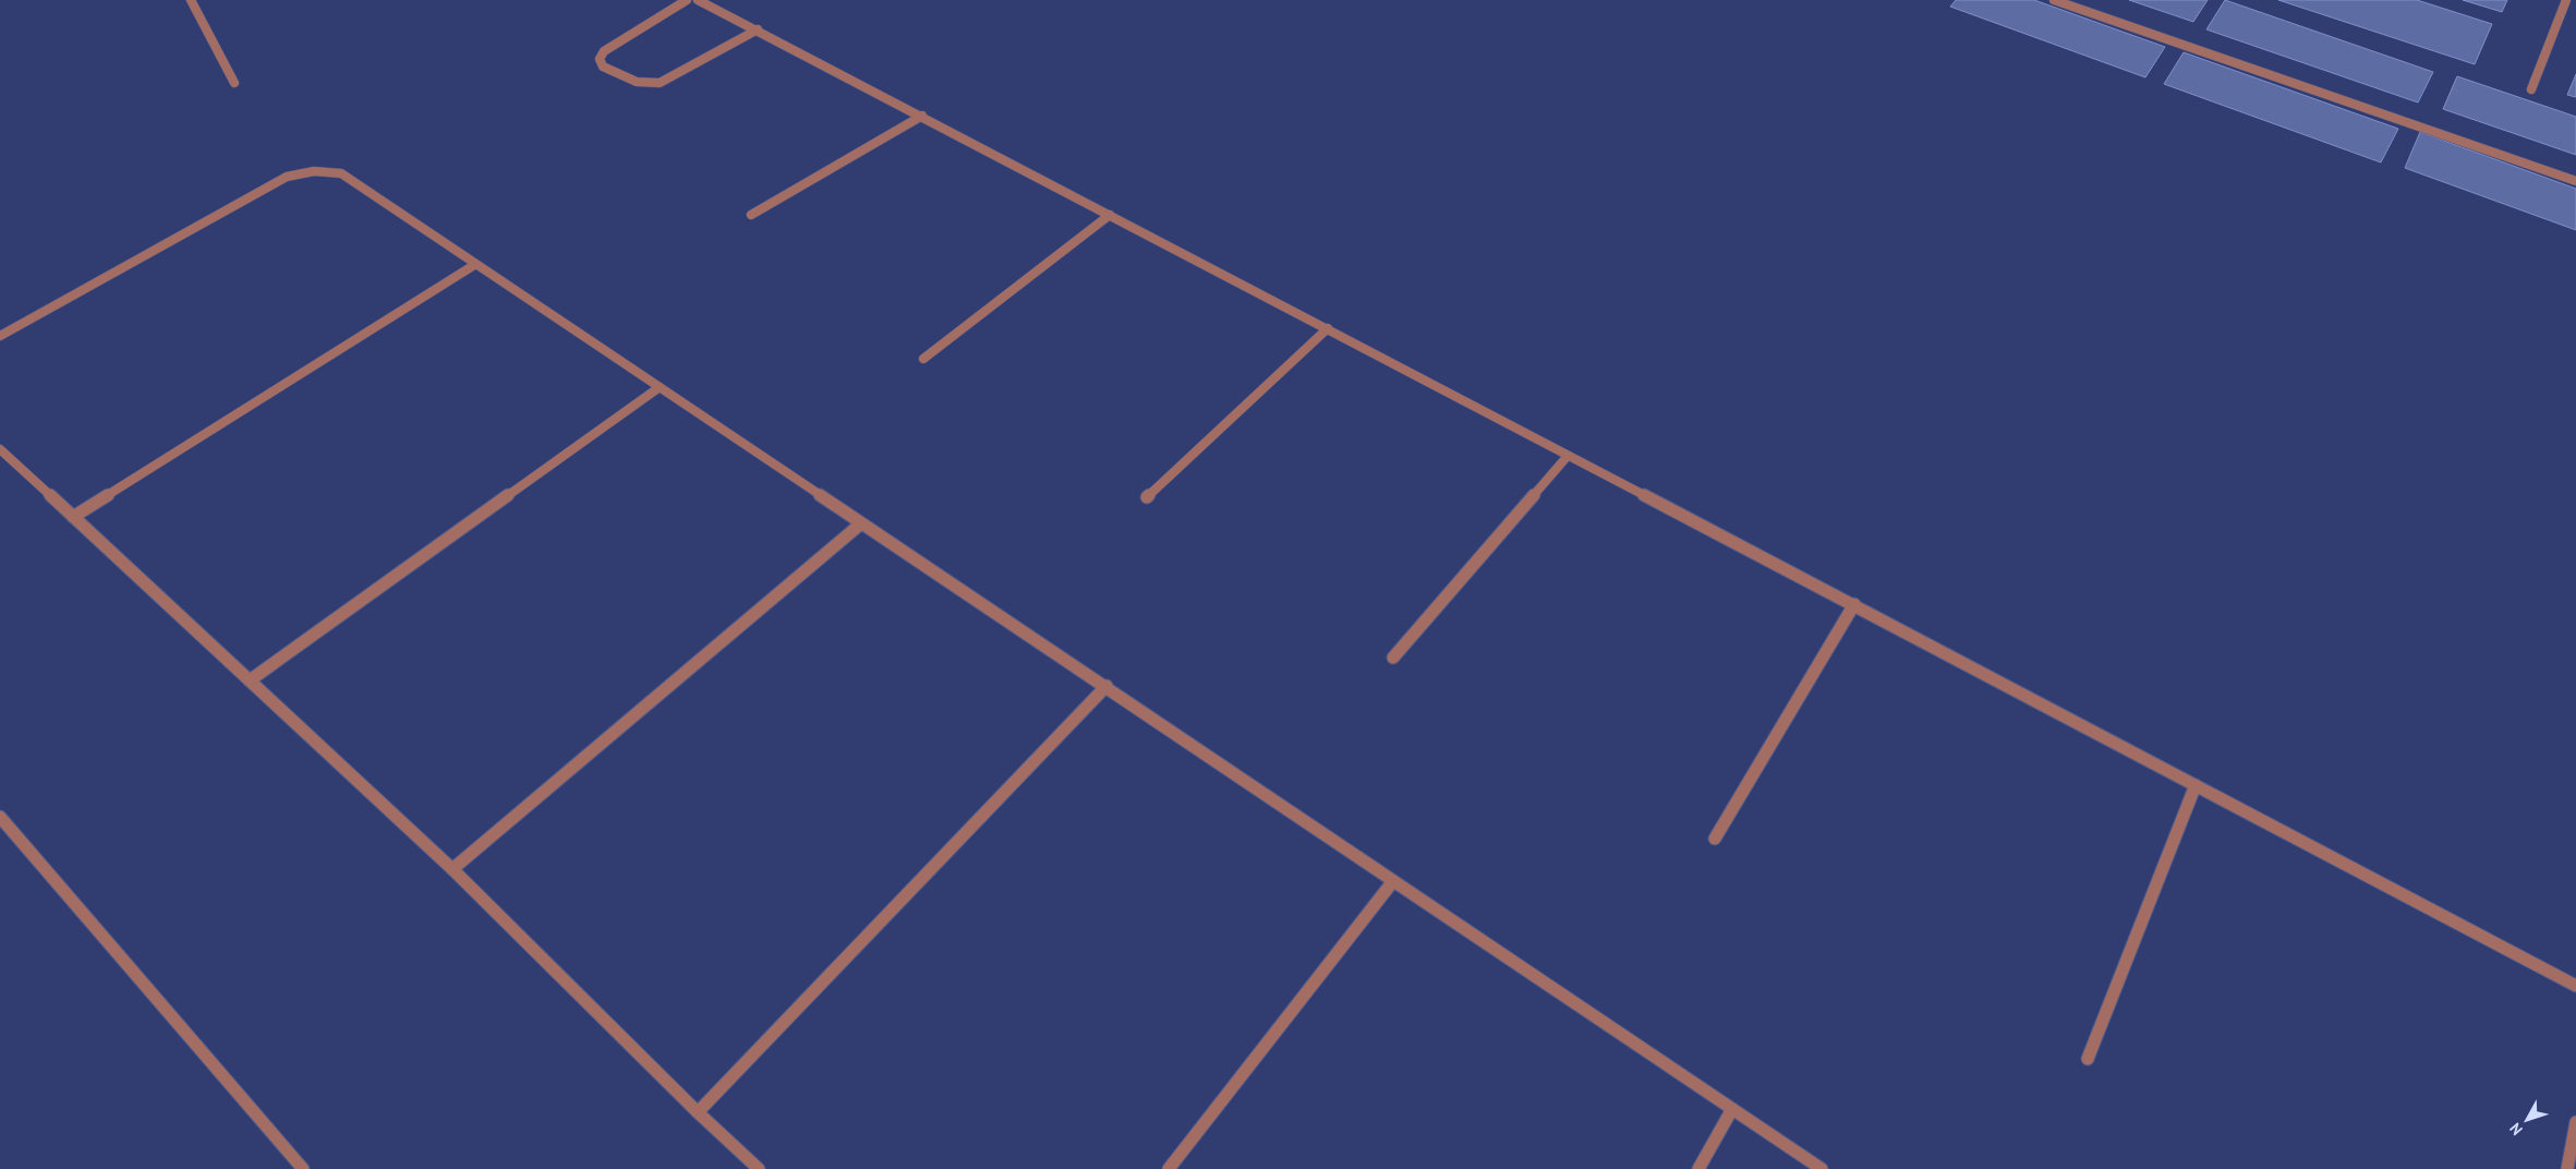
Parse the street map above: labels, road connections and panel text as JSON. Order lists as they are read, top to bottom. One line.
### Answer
{"north":"bottom left"}
